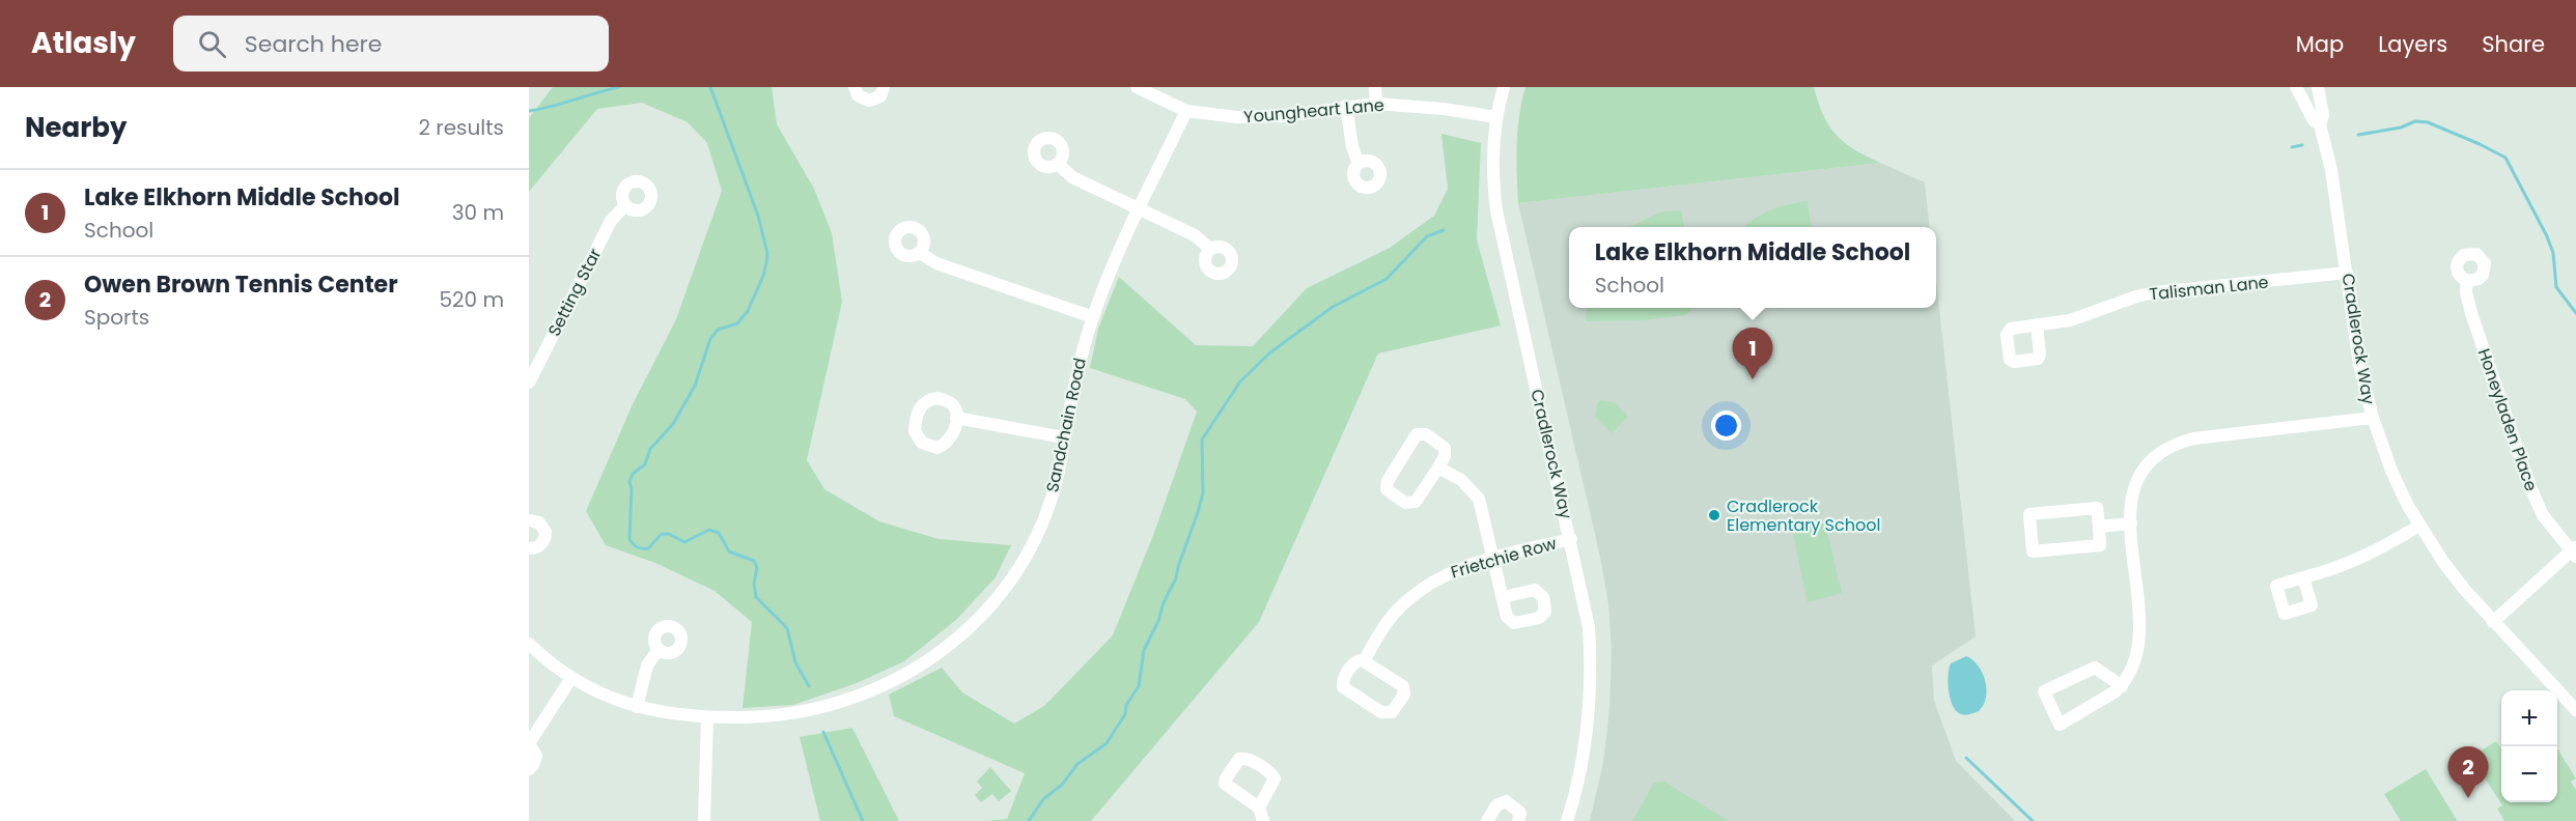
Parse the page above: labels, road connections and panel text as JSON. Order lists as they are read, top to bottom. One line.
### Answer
{"streets":{"street":["Youngheart Lane","Talisman Lane","Setting Star","Cradlerock Way","Honeyladen Place","Sandchain Road","Frietchie Row"]},"crossings":[["Youngheart Lane","Cradlerock Way"],["Youngheart Lane","Sandchain Road"],["Talisman Lane","Cradlerock Way"],["Cradlerock Way","Frietchie Row"]],"places":["Cradlerock Elementary School"],"page":{"header":"Atlasly","search":"Search here","nav":["Map","Layers","Share"],"heading":["Nearby","2 results"],"list":[{"mark":"1","name":"Lake Elkhorn Middle School","note":"School","value":"30 m"},{"mark":"2","name":"Owen Brown Tennis Center","note":"Sports","value":"520 m"}],"popup":["Lake Elkhorn Middle School","School"],"pins":["1","2"],"map_buttons":["+","−"]}}
